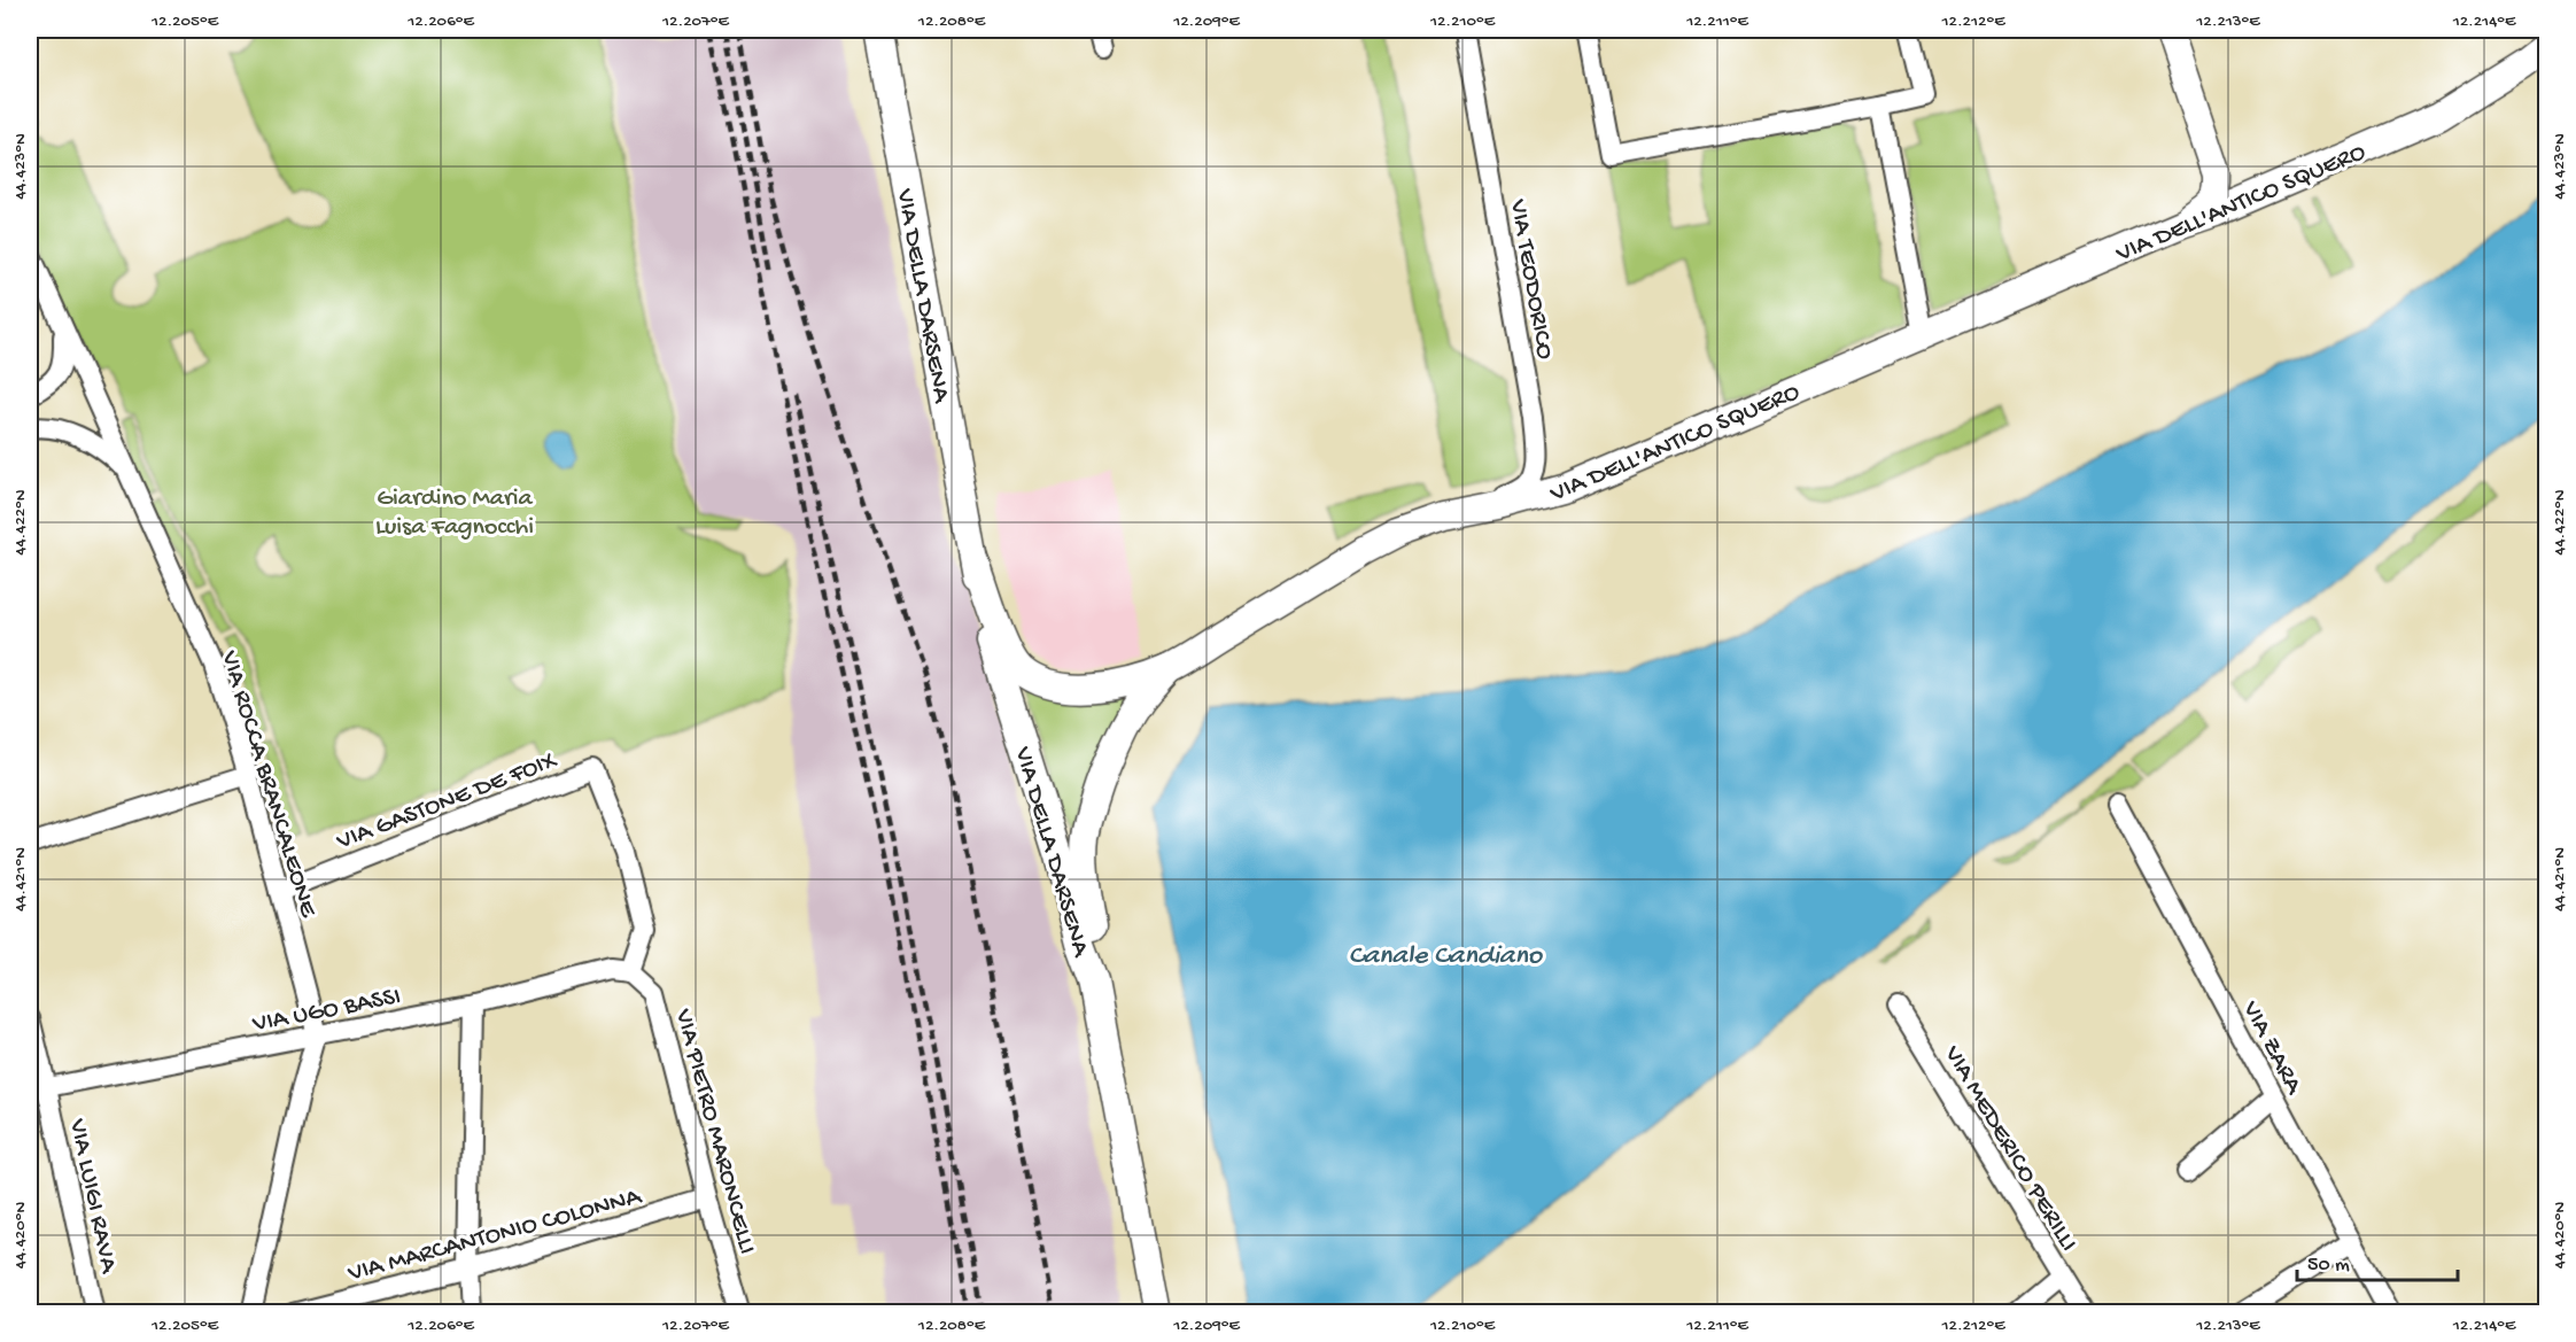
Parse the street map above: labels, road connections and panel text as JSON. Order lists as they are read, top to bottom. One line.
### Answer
{"streets":{"street":["VIA DELL'ANTICO SQUERO","VIA TEODORICO","VIA DELLA DARSENA","VIA ROCCA BRANCALEONE","VIA GASTONE DE FOIX","VIA UGO BASSI","VIA ZARA","VIA PIETRO MARONCELLI","VIA MEDERICO PERILLI","VIA LUIGI RAVA","VIA MARCANTONIO COLONNA"]},"crossings":[["VIA DELL'ANTICO SQUERO","VIA TEODORICO"],["VIA DELL'ANTICO SQUERO","VIA DELLA DARSENA"],["VIA ROCCA BRANCALEONE","VIA GASTONE DE FOIX"],["VIA ROCCA BRANCALEONE","VIA UGO BASSI"],["VIA GASTONE DE FOIX","VIA UGO BASSI"],["VIA GASTONE DE FOIX","VIA PIETRO MARONCELLI"],["VIA UGO BASSI","VIA PIETRO MARONCELLI"],["VIA UGO BASSI","VIA LUIGI RAVA"],["VIA PIETRO MARONCELLI","VIA MARCANTONIO COLONNA"]],"water":["Canale Candiano"],"parks":["Giardino Maria Luisa Fagnocchi"],"scale_bar":"50 m","coordinates":["12.205°E","12.206°E","12.207°E","12.208°E","12.209°E","12.210°E","12.211°E","12.212°E","12.213°E","12.214°E","44.423°N","44.422°N","44.421°N","44.420°N"]}
